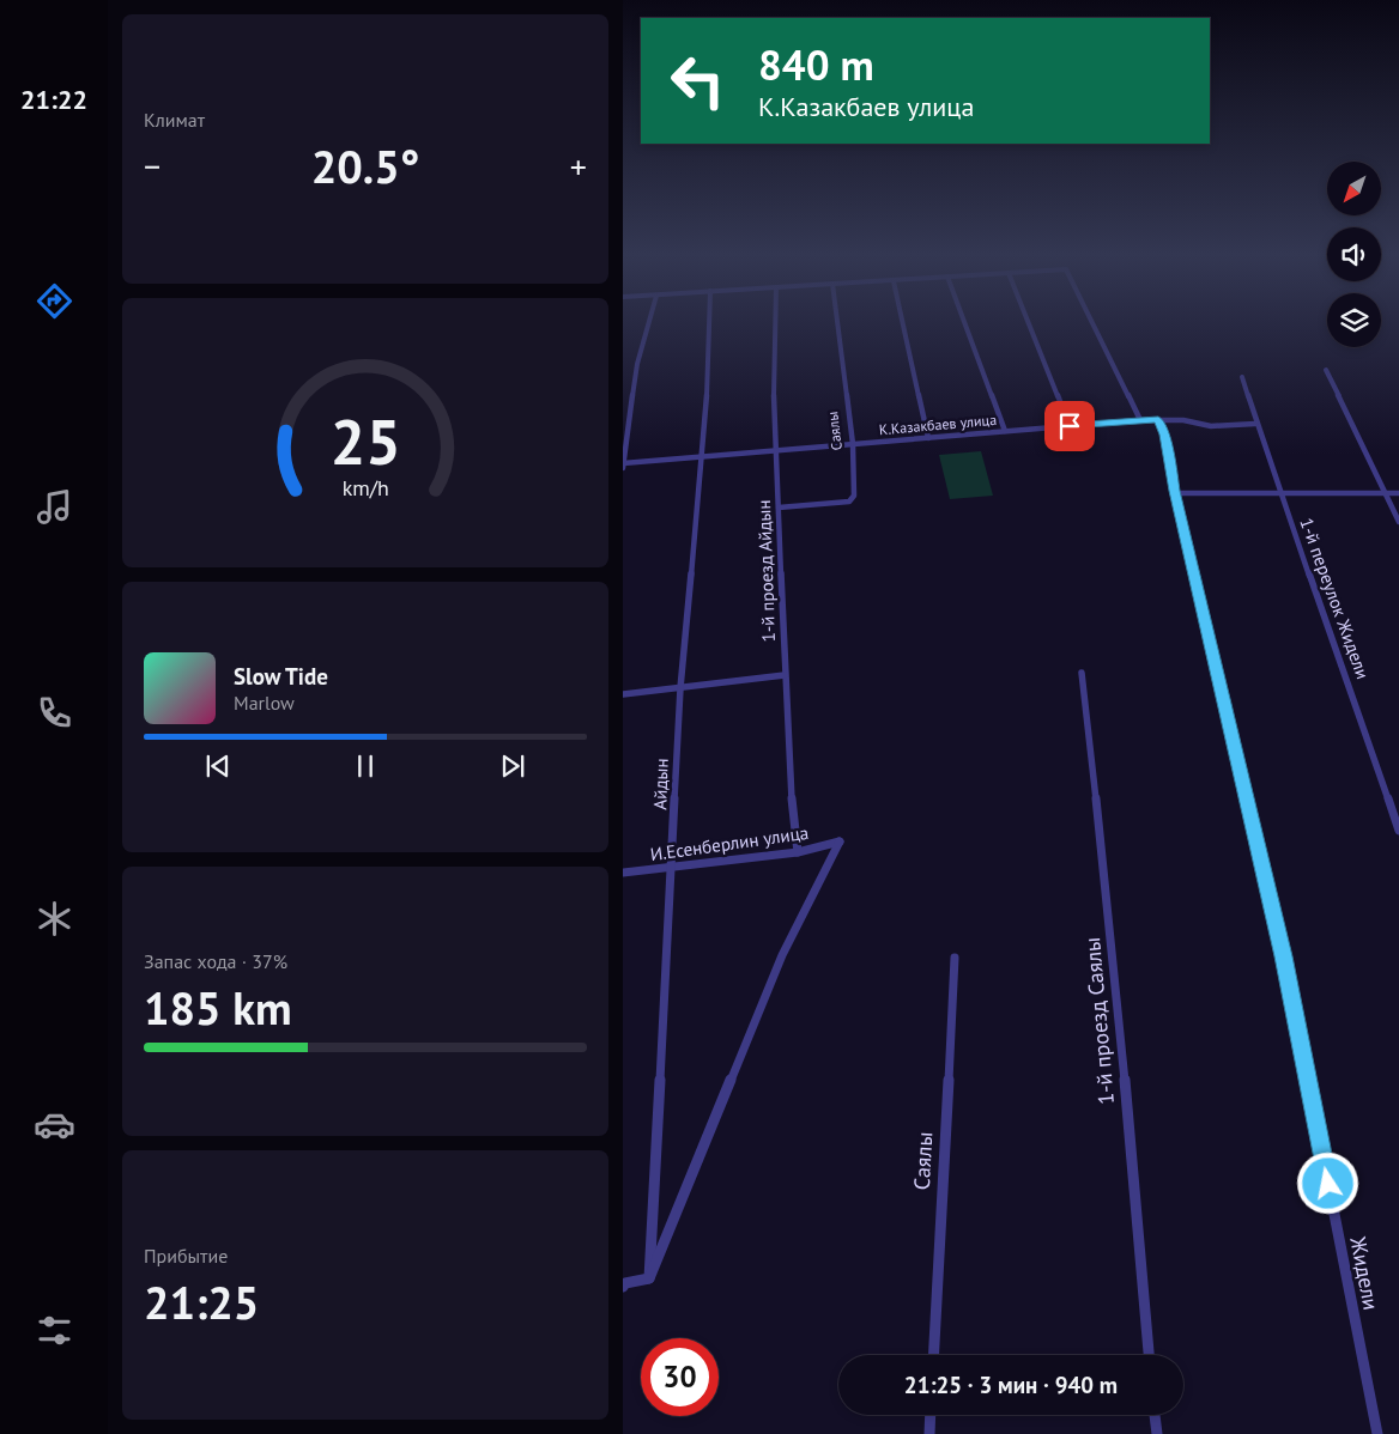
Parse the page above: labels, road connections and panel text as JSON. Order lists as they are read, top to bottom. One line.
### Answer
{"streets":{"street":["К.Казакбаев улица","Саялы","1-й проезд Айдын","1-й переулок Жидели","Айдын","И.Есенберлин улица","1-й проезд Саялы","Жидели"]},"crossings":[["К.Казакбаев улица","Саялы"],["К.Казакбаев улица","1-й проезд Айдын"],["К.Казакбаев улица","1-й переулок Жидели"],["К.Казакбаев улица","Айдын"],["К.Казакбаев улица","Жидели"],["Саялы","1-й проезд Айдын"],["1-й проезд Айдын","И.Есенберлин улица"],["Айдын","И.Есенберлин улица"]],"north":"bottom left","page":{"tabs":"21:22","tile":["Климат",["Запас хода · 37%","185 km"],["Прибытие","21:25"]],"turn":["840 m","К.Казакбаев улица"],"heat":["−","20.5°","+"],"song":["Slow Tide","Marlow"],"limit":"30","trip":"21:25 · 3 мин · 940 m","gauge":["25","km/h"]}}
